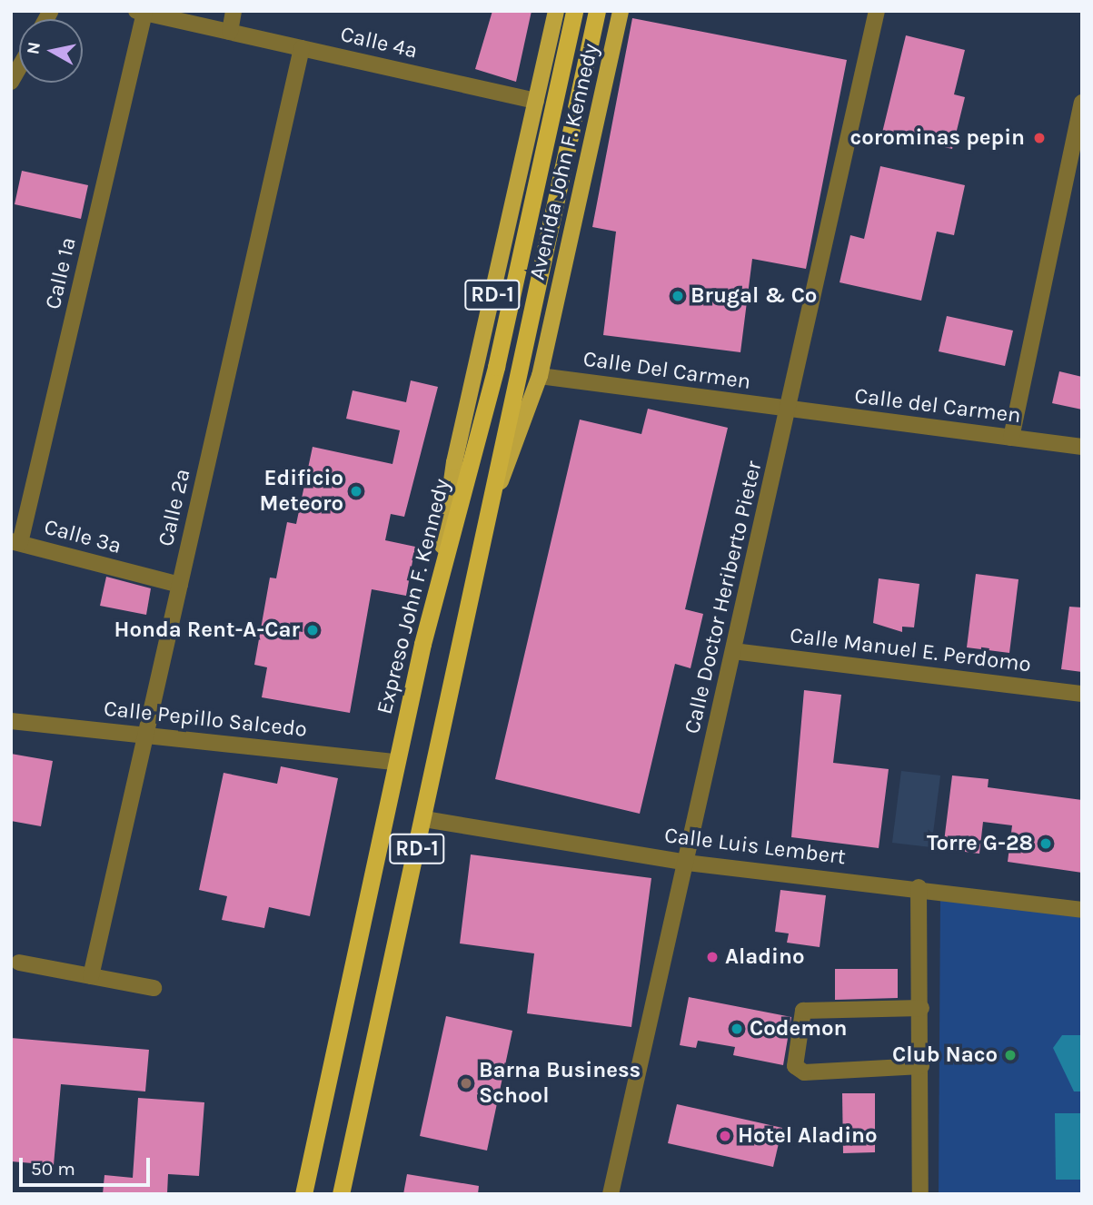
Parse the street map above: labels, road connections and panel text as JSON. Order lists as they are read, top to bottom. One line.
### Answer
{"streets":{"highway":["RD-1","Expreso John F. Kennedy"],"main road":["Avenida John F. Kennedy"],"street":["Calle 4a","Calle 1a","Calle Del Carmen","Calle del Carmen","Calle 2a","Calle 3a","Calle Doctor Heriberto Pieter","Calle Manuel E. Perdomo","Calle Pepillo Salcedo","Calle Luis Lembert"]},"crossings":[["Calle 4a","Avenida John F. Kennedy"],["Calle 4a","Calle 1a"],["Calle 4a","Calle 2a"],["Avenida John F. Kennedy","RD-1"],["Avenida John F. Kennedy","Calle Del Carmen"],["Avenida John F. Kennedy","Expreso John F. Kennedy"],["Calle 1a","Calle 3a"],["RD-1","Calle Luis Lembert"],["Calle Del Carmen","Calle del Carmen"],["Calle Del Carmen","Calle Doctor Heriberto Pieter"],["Calle del Carmen","Calle Doctor Heriberto Pieter"],["Calle 2a","Calle 3a"],["Calle 2a","Calle Pepillo Salcedo"],["Expreso John F. Kennedy","Calle Pepillo Salcedo"],["Calle Doctor Heriberto Pieter","Calle Manuel E. Perdomo"],["Calle Doctor Heriberto Pieter","Calle Luis Lembert"]],"places":["corominas pepin","Brugal & Co","Edificio Meteoro","Honda Rent-A-Car","Torre G-28","Aladino","Codemon","Club Naco","Barna Business School","Hotel Aladino"],"scale_bar":"50 m","north":"left"}
